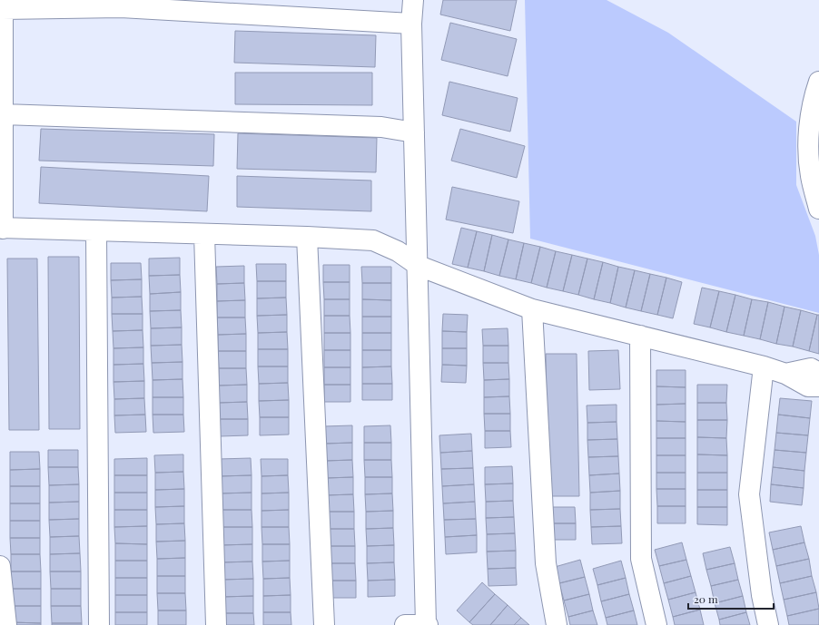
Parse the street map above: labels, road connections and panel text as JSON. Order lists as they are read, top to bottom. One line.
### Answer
{"scale_bar":"20 m"}
